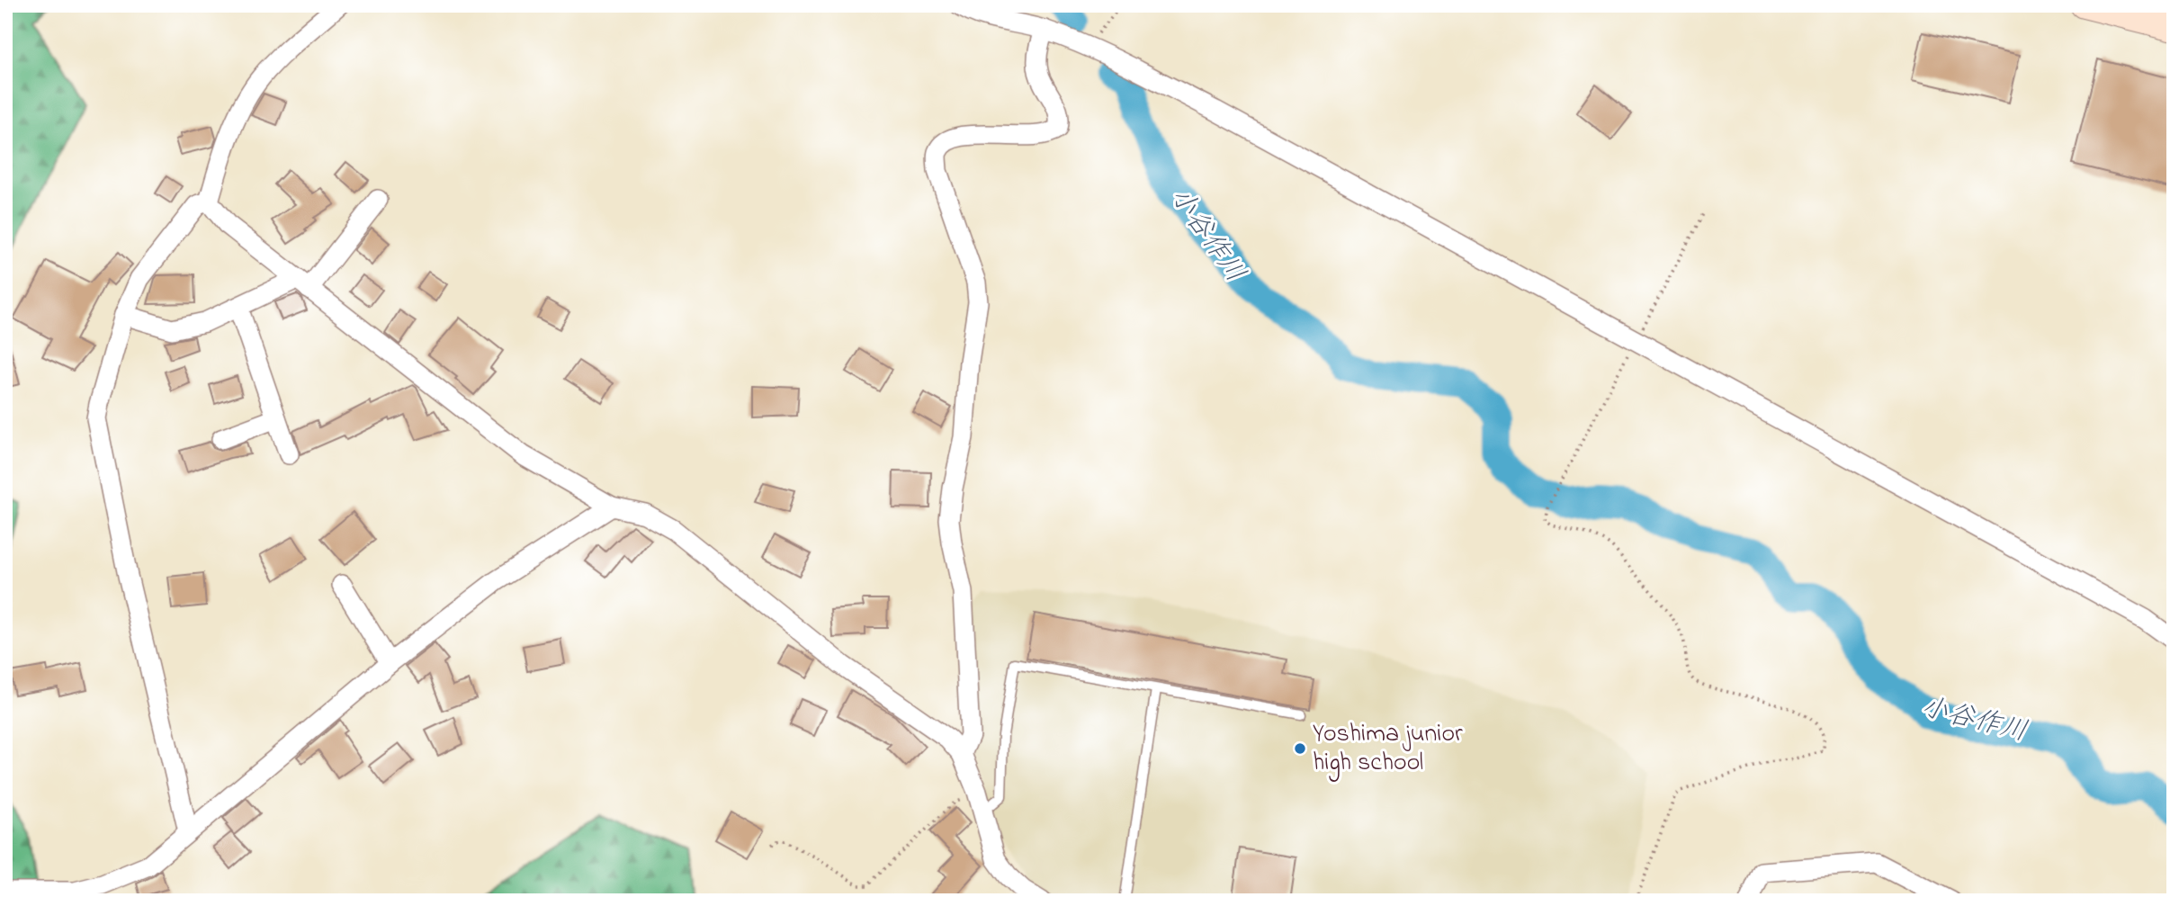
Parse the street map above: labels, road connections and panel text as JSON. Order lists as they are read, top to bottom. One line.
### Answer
{"water":["小谷作川"],"places":["Yoshima junior high school"]}
